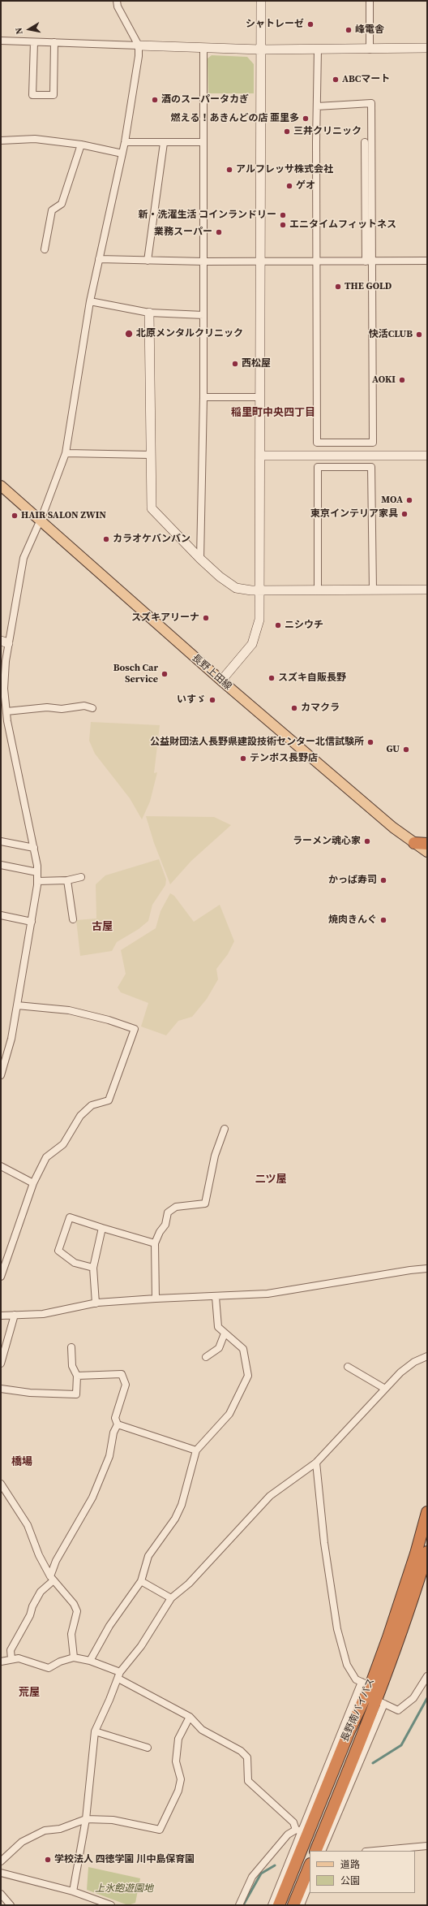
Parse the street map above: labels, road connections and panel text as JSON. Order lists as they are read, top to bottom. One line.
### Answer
{"streets":{"highway":["長野南バイパス"],"main road":["長野上田線"]},"districts":["稲里町中央四丁目","古屋","二ツ屋","橋場","荒屋"],"parks":["上氷飽遊園地"],"places":["シャトレーゼ","峰電舎","ABCマート","酒のスーパータカぎ","燃える！あきんどの店 亜里多","三井クリニック","アルフレッサ株式会社","ゲオ","新・洗濯生活 コインランドリー","エニタイムフィットネス","業務スーパー","THE GOLD","北原メンタルクリニック","快活CLUB","西松屋","AOKI","MOA","東京インテリア家具","HAIR SALON ZWIN","カラオケバンバン","スズキアリーナ","ニシウチ","Bosch Car Service","スズキ自販長野","いすゞ","カマクラ","公益財団法人長野県建設技術センター北信試験所","GU","テンポス長野店","ラーメン魂心家","かっぱ寿司","焼肉きんぐ","学校法人 四徳学園 川中島保育園"],"legend":["道路","公園"],"north":"left"}
